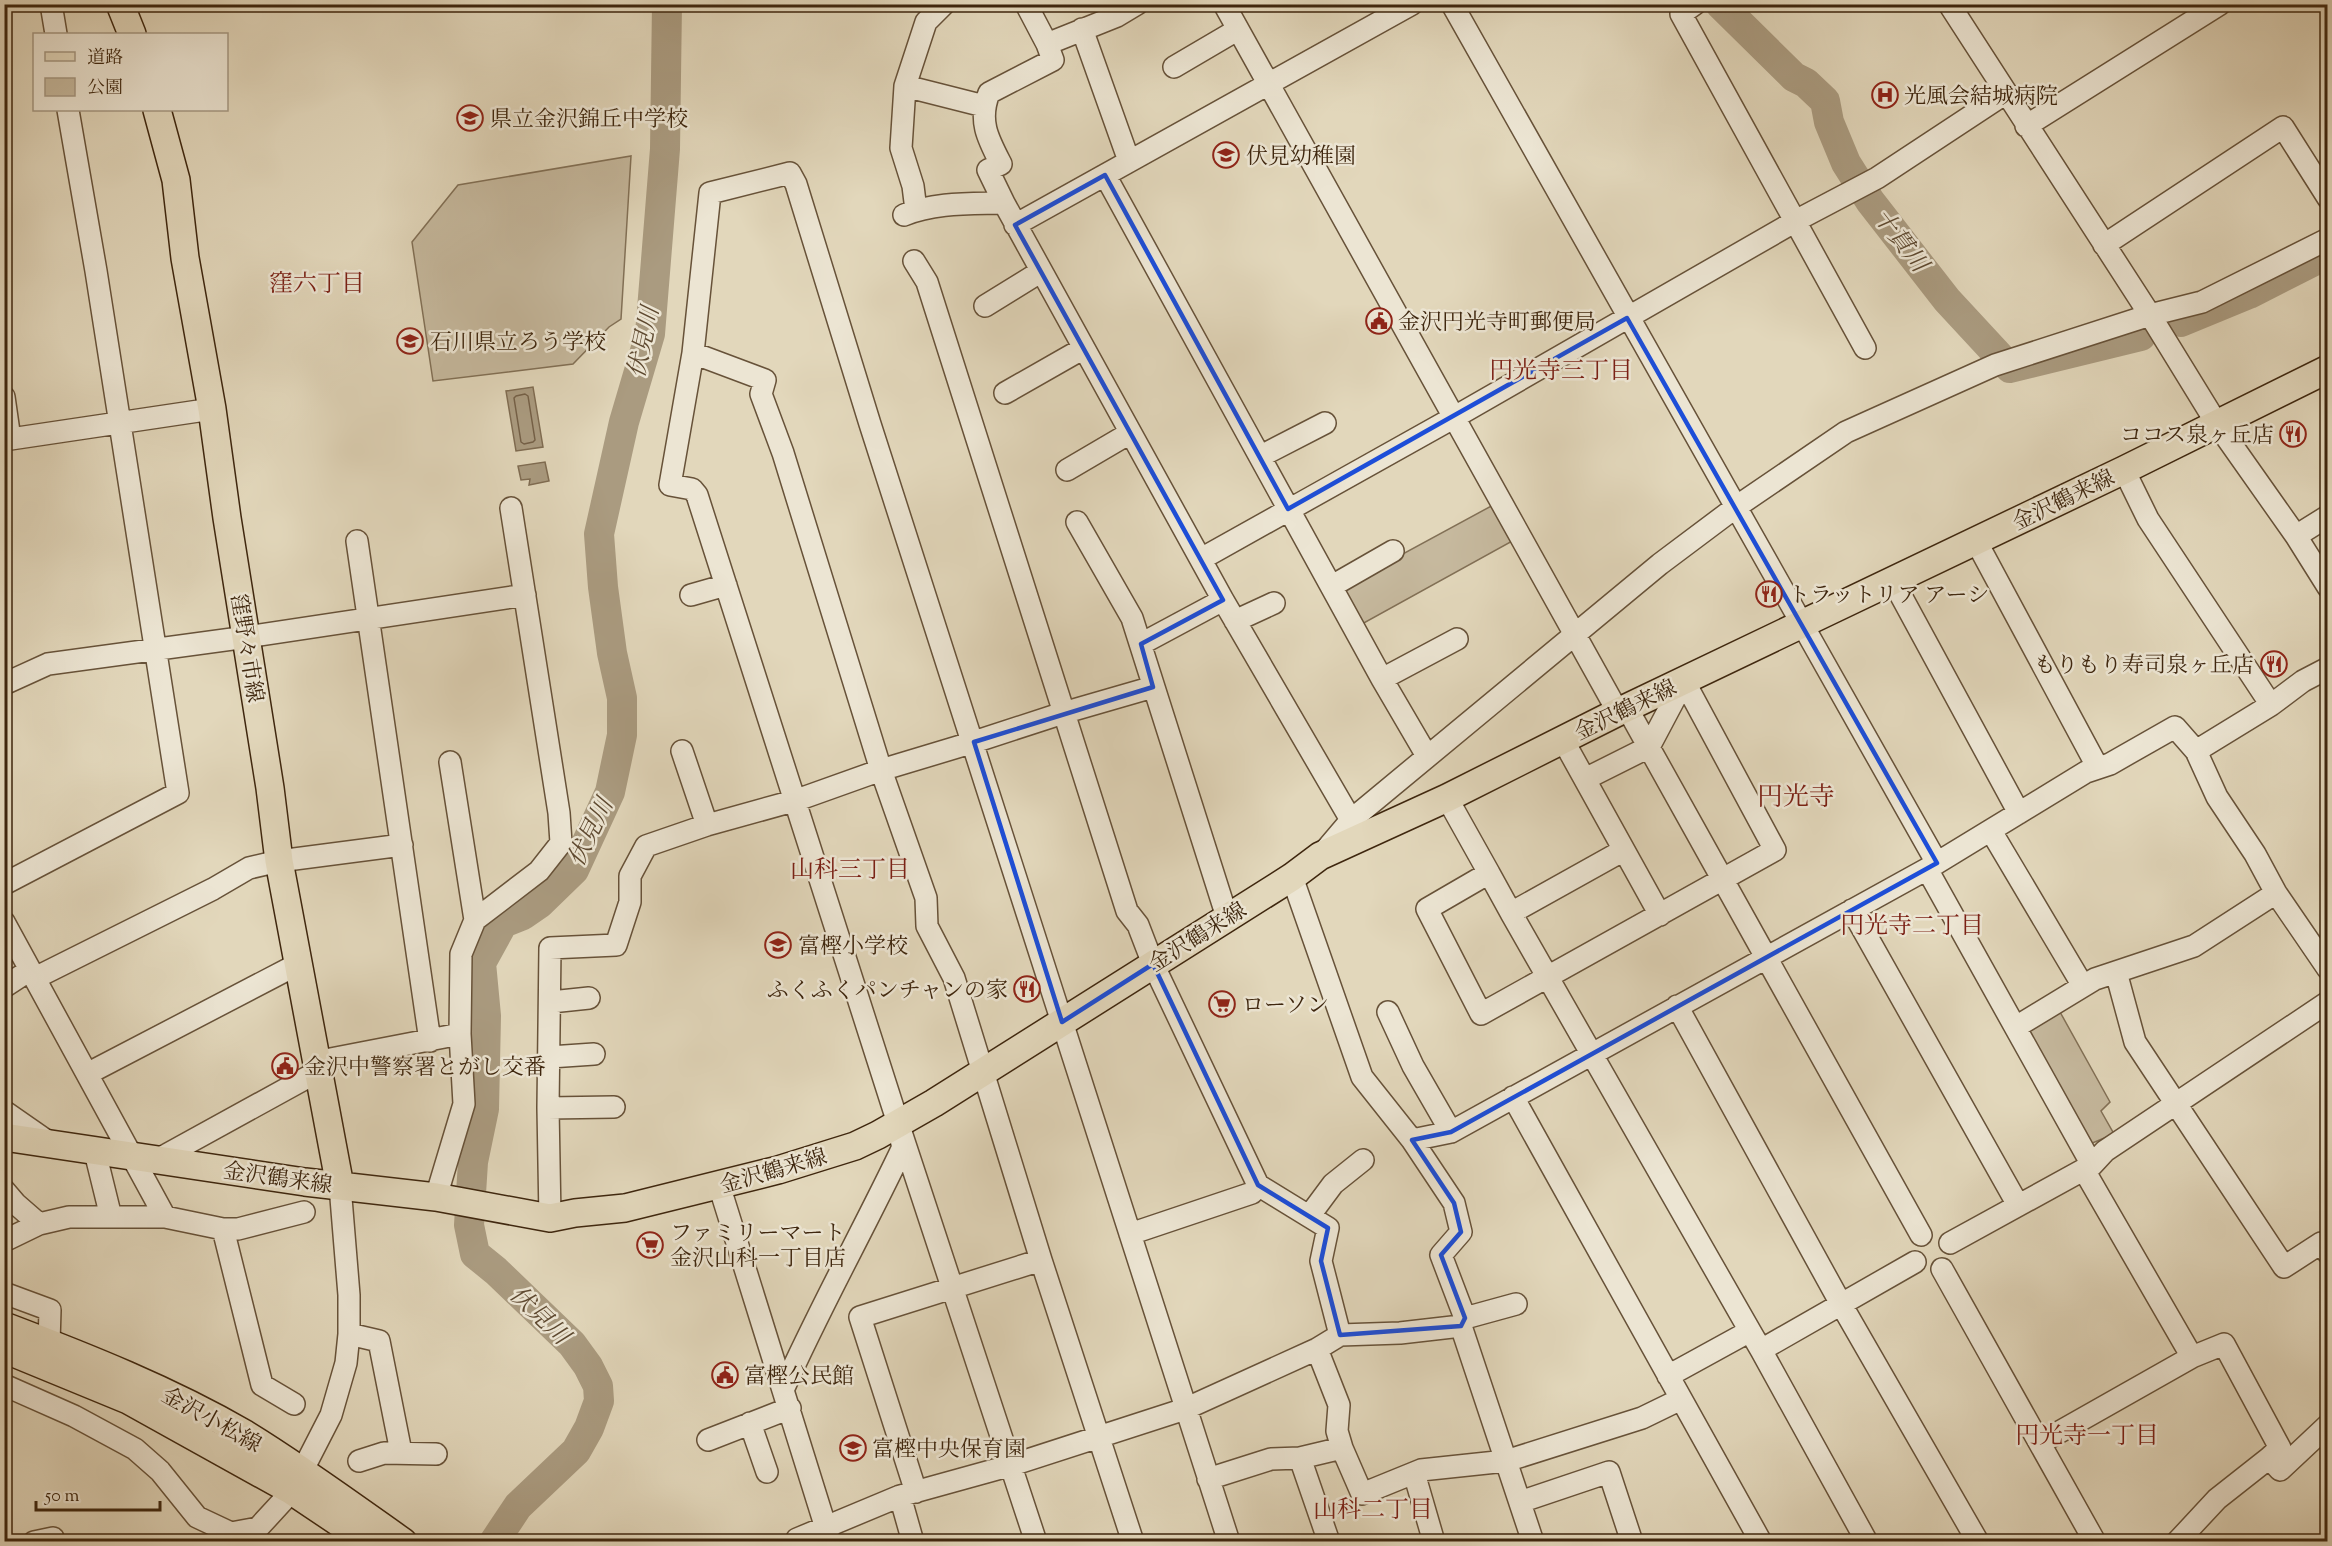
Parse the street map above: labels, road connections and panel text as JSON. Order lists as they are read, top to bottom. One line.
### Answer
{"streets":{"main road":["金沢鶴来線","窪野々市線","金沢小松線"]},"crossings":[["金沢鶴来線","窪野々市線"]],"districts":["窪六丁目","円光寺三丁目","円光寺","山科三丁目","円光寺二丁目","円光寺一丁目","山科二丁目"],"water":["十貫川","伏見川"],"places":{"hospital":["光風会結城病院"],"school or university":["県立金沢錦丘中学校","伏見幼稚園","石川県立ろう学校","富樫小学校","富樫中央保育園"],"public building":["金沢円光寺町郵便局","金沢中警察署とがし交番","富樫公民館"],"restaurant":["ココス泉ヶ丘店","トラットリア アーシ","もりもり寿司泉ヶ丘店","ふくふくパンチャンの家"],"supermarket":["ローソン","ファミリーマート 金沢山科一丁目店"]},"legend":["道路","公園"],"scale_bar":"50 m"}
